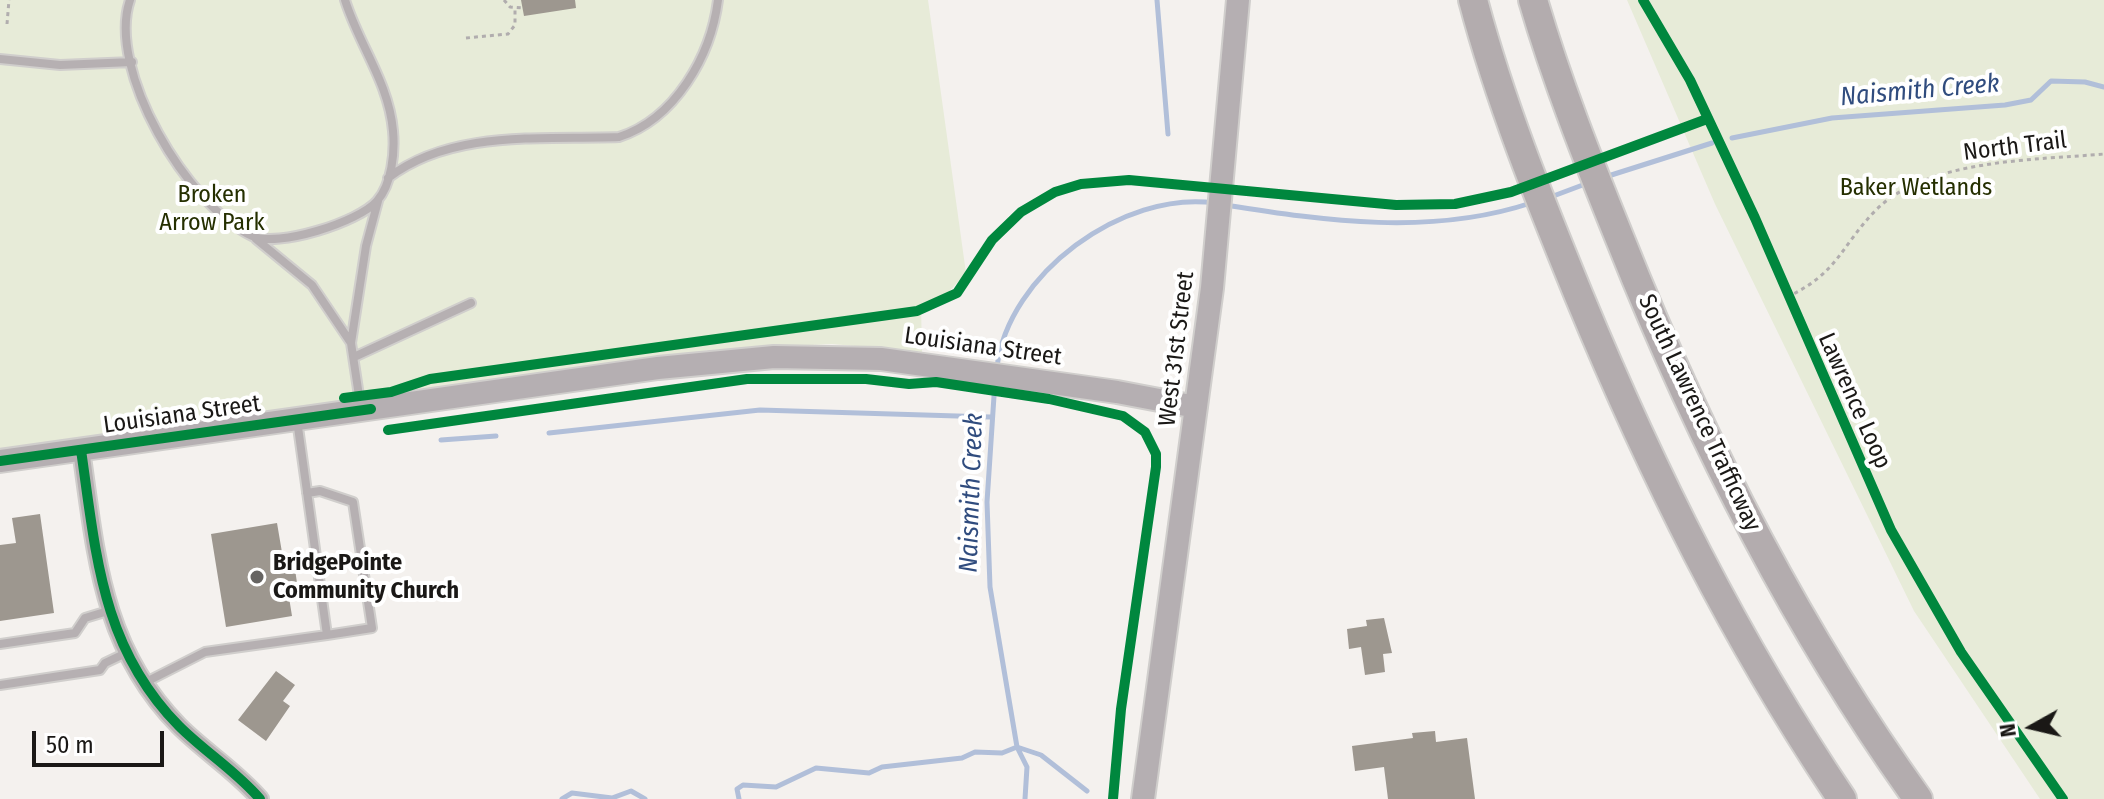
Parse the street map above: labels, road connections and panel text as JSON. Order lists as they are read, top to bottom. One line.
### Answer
{"streets":{"highway":["South Lawrence Trafficway"],"main road":["Louisiana Street","West 31st Street"],"path":["North Trail"],"cycle path":["Lawrence Loop"]},"crossings":[["North Trail","Lawrence Loop"],["Louisiana Street","West 31st Street"]],"water":["Naismith Creek"],"parks":["Baker Wetlands","Broken Arrow Park"],"places":["BridgePointe Community Church"],"scale_bar":"50 m","north":"left"}
